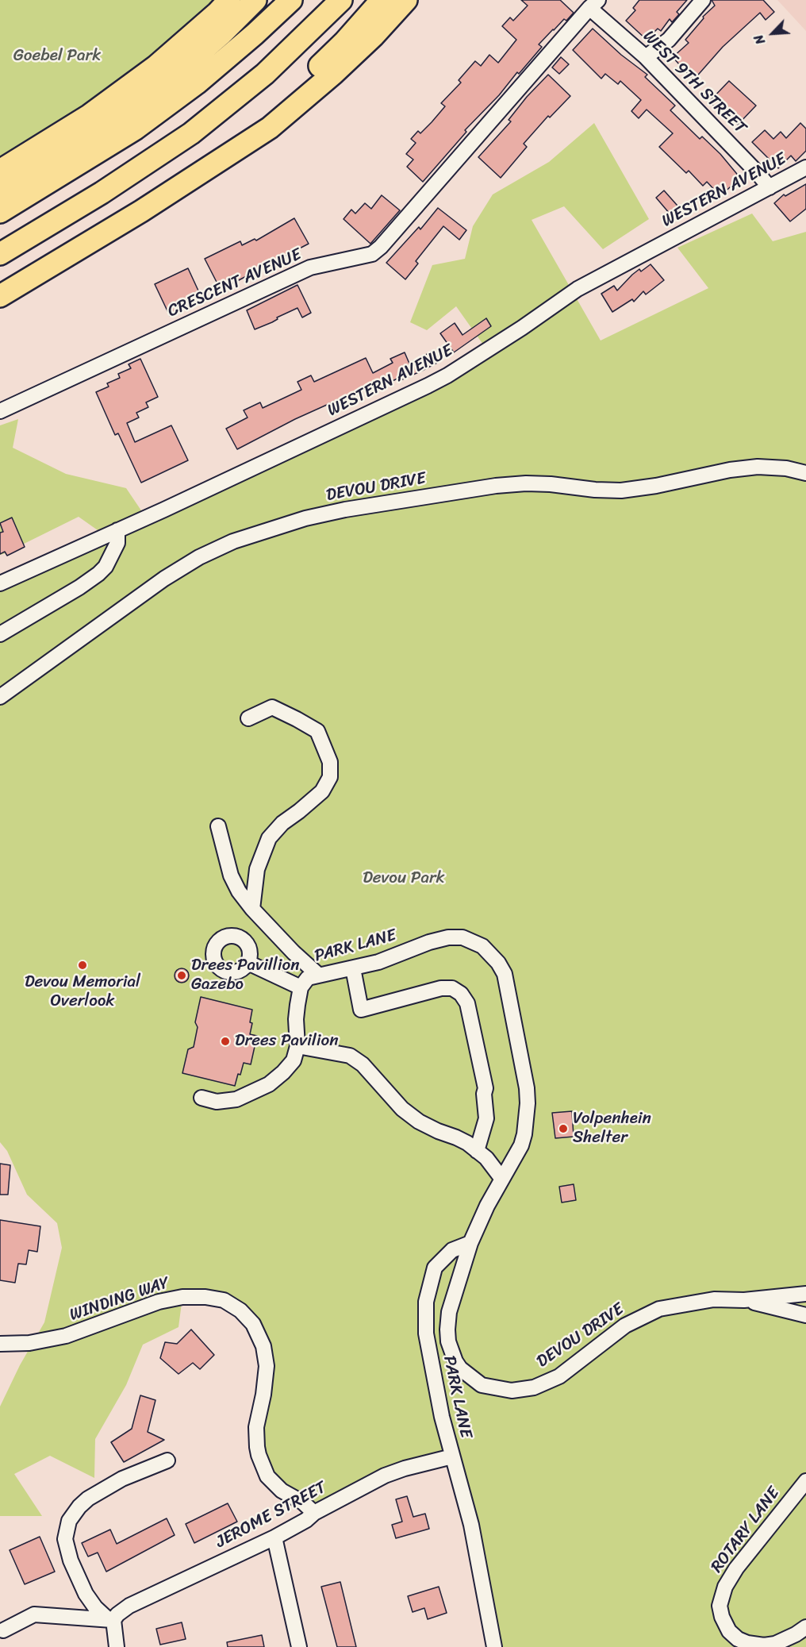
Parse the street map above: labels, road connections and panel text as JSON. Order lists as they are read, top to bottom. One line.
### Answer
{"streets":{"street":["WEST 9TH STREET","WESTERN AVENUE","CRESCENT AVENUE","DEVOU DRIVE","PARK LANE","WINDING WAY","JEROME STREET","ROTARY LANE"]},"crossings":[["WEST 9TH STREET","WESTERN AVENUE"],["WEST 9TH STREET","CRESCENT AVENUE"],["DEVOU DRIVE","PARK LANE"],["PARK LANE","JEROME STREET"],["WINDING WAY","JEROME STREET"]],"parks":["Goebel Park","Devou Park"],"places":["Devou Memorial Overlook","Drees Pavillion Gazebo","Drees Pavilion","Volpenhein Shelter"],"north":"bottom left"}
